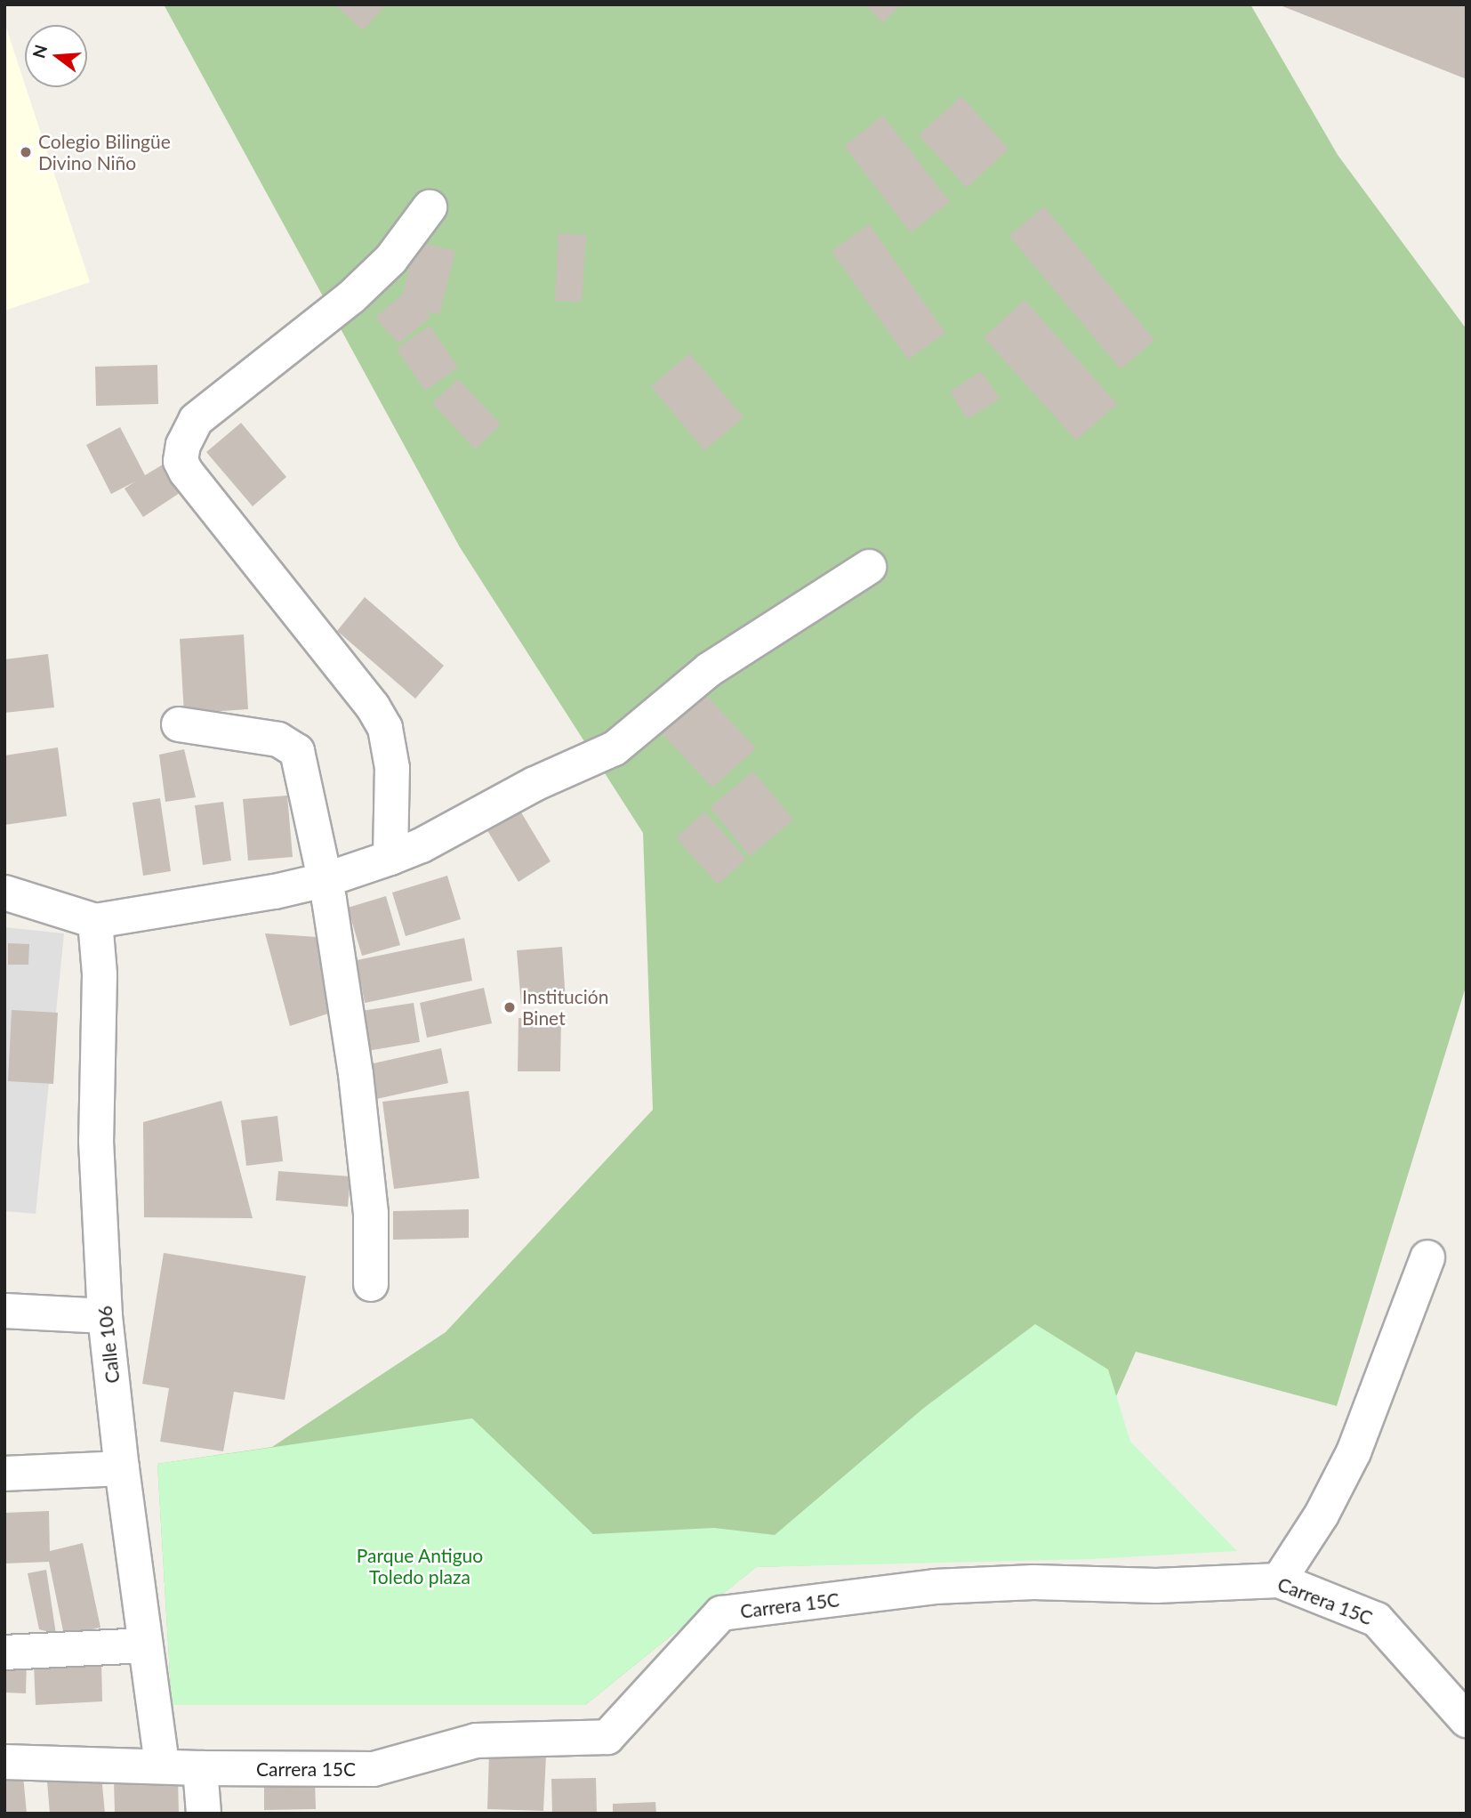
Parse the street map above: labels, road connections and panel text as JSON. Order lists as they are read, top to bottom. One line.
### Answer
{"streets":{"street":["Calle 106","Carrera 15C"]},"crossings":[["Calle 106","Carrera 15C"]],"parks":["Parque Antiguo Toledo plaza"],"places":["Colegio Bilingüe Divino Niño","Institución Binet"],"north":"left"}
